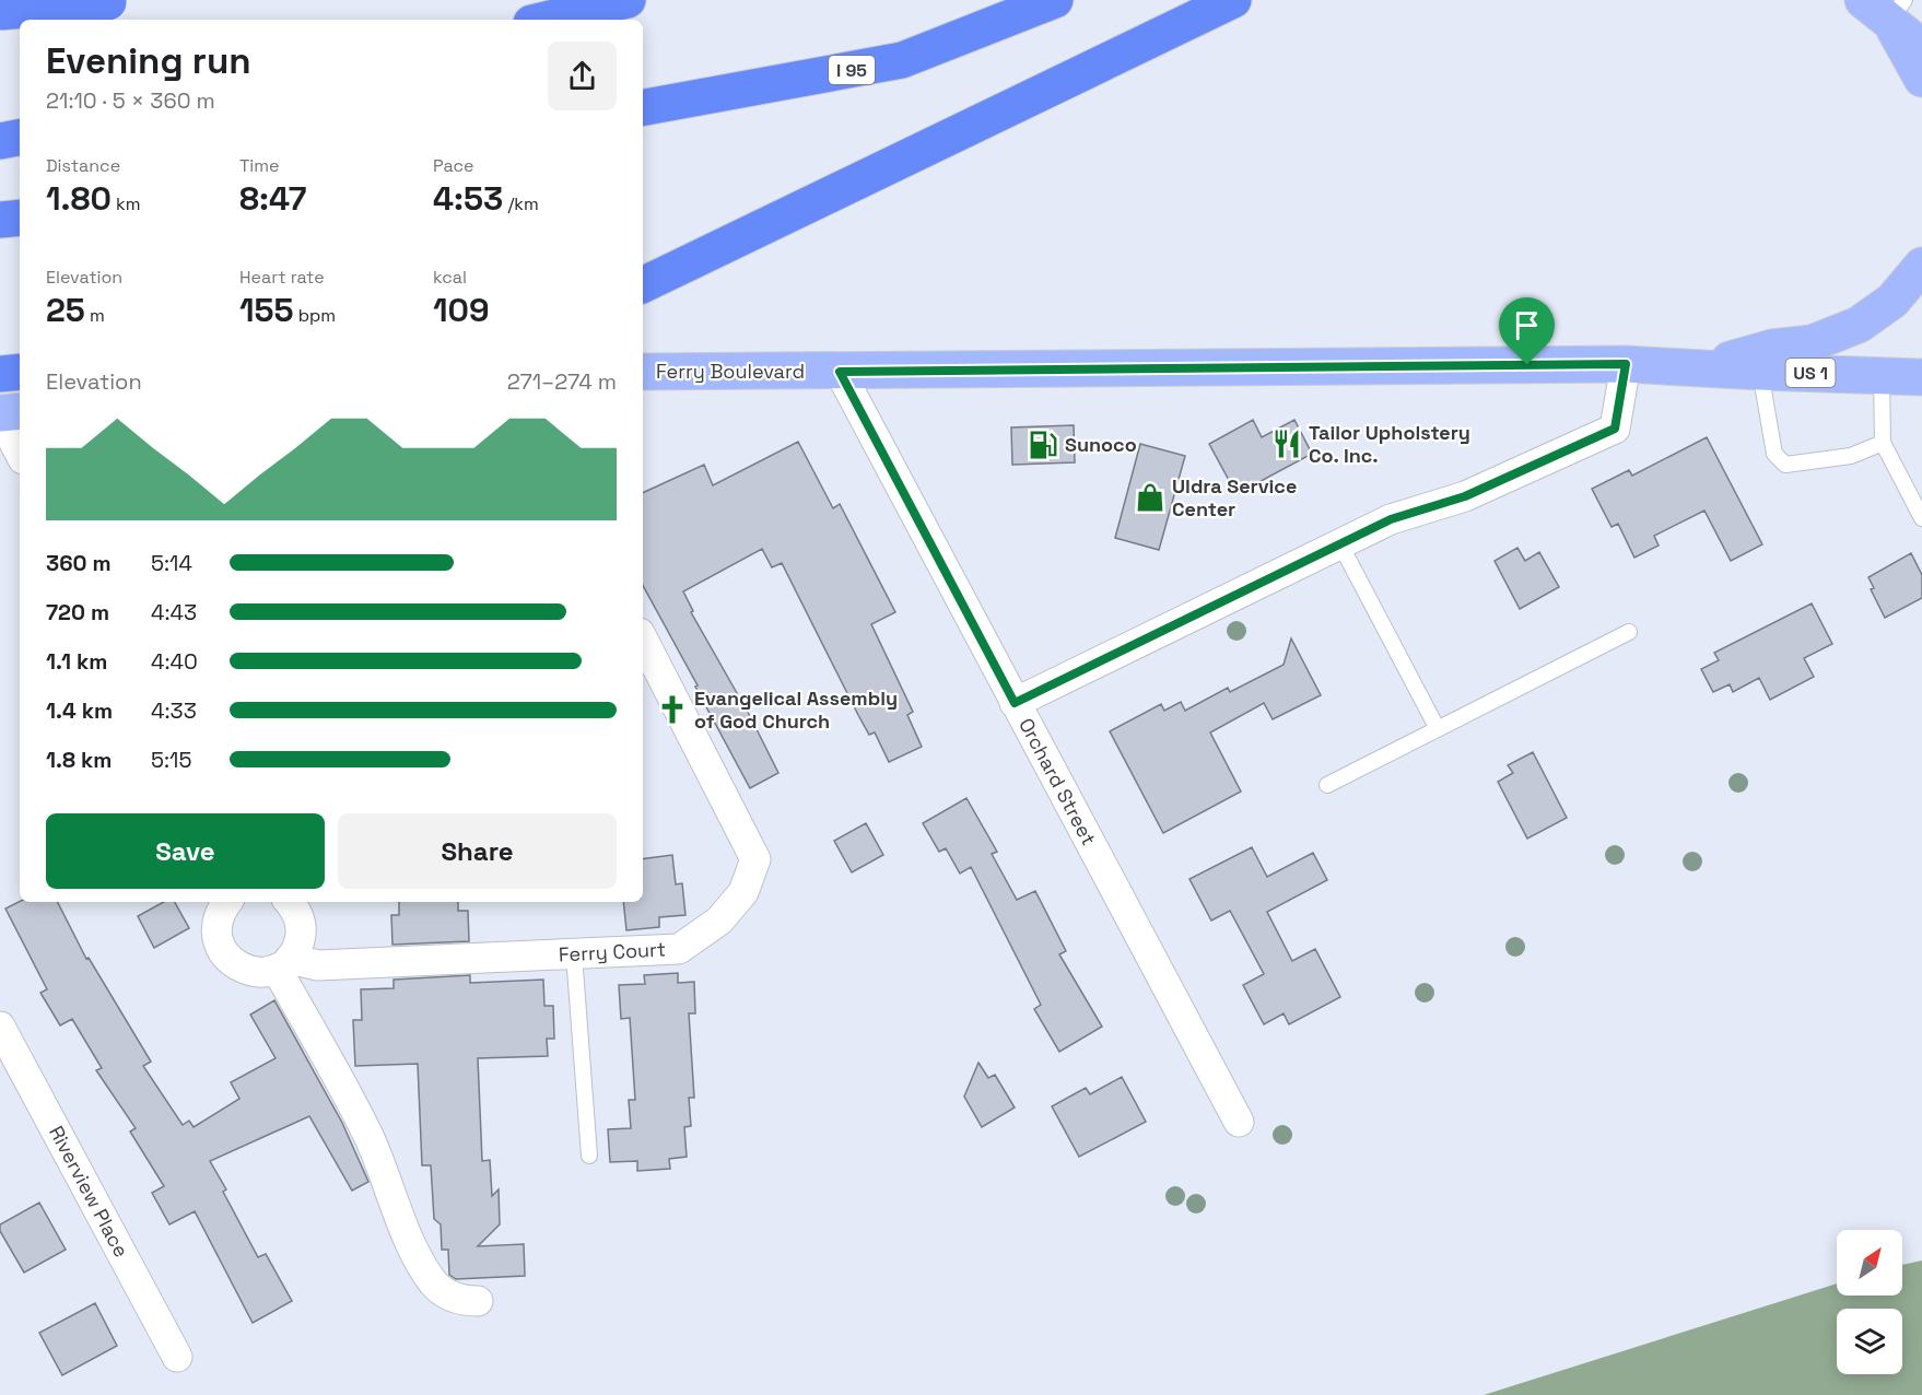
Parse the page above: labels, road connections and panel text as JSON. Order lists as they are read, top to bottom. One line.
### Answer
{"streets":{"highway":["I 95"],"main road":["Ferry Boulevard","US 1"],"street":["Orchard Street","Ferry Court","Riverview Place"]},"crossings":[["Ferry Boulevard","Orchard Street"]],"places":{"restaurant":["Tailor Upholstery Co. Inc."],"fuel station":["Sunoco"],"shop":["Uldra Service Center"],"church":["Evangelical Assembly of God Church"]},"north":"top right","page":{"heading":["Evening run","21:10 · 5 × 360 m"],"stats":[["Distance","1.80 km"],["Time","8:47"],["Pace","4:53 /km"],["Elevation","25 m"],["Heart rate","155 bpm"],["kcal","109"]],"chart":["Elevation","271–274 m"],"list":[{"name":"360 m","note":"5:14"},{"name":"720 m","note":"4:43"},{"name":"1.1 km","note":"4:40"},{"name":"1.4 km","note":"4:33"},{"name":"1.8 km","note":"5:15"}],"buttons":["Save","Share"]}}
